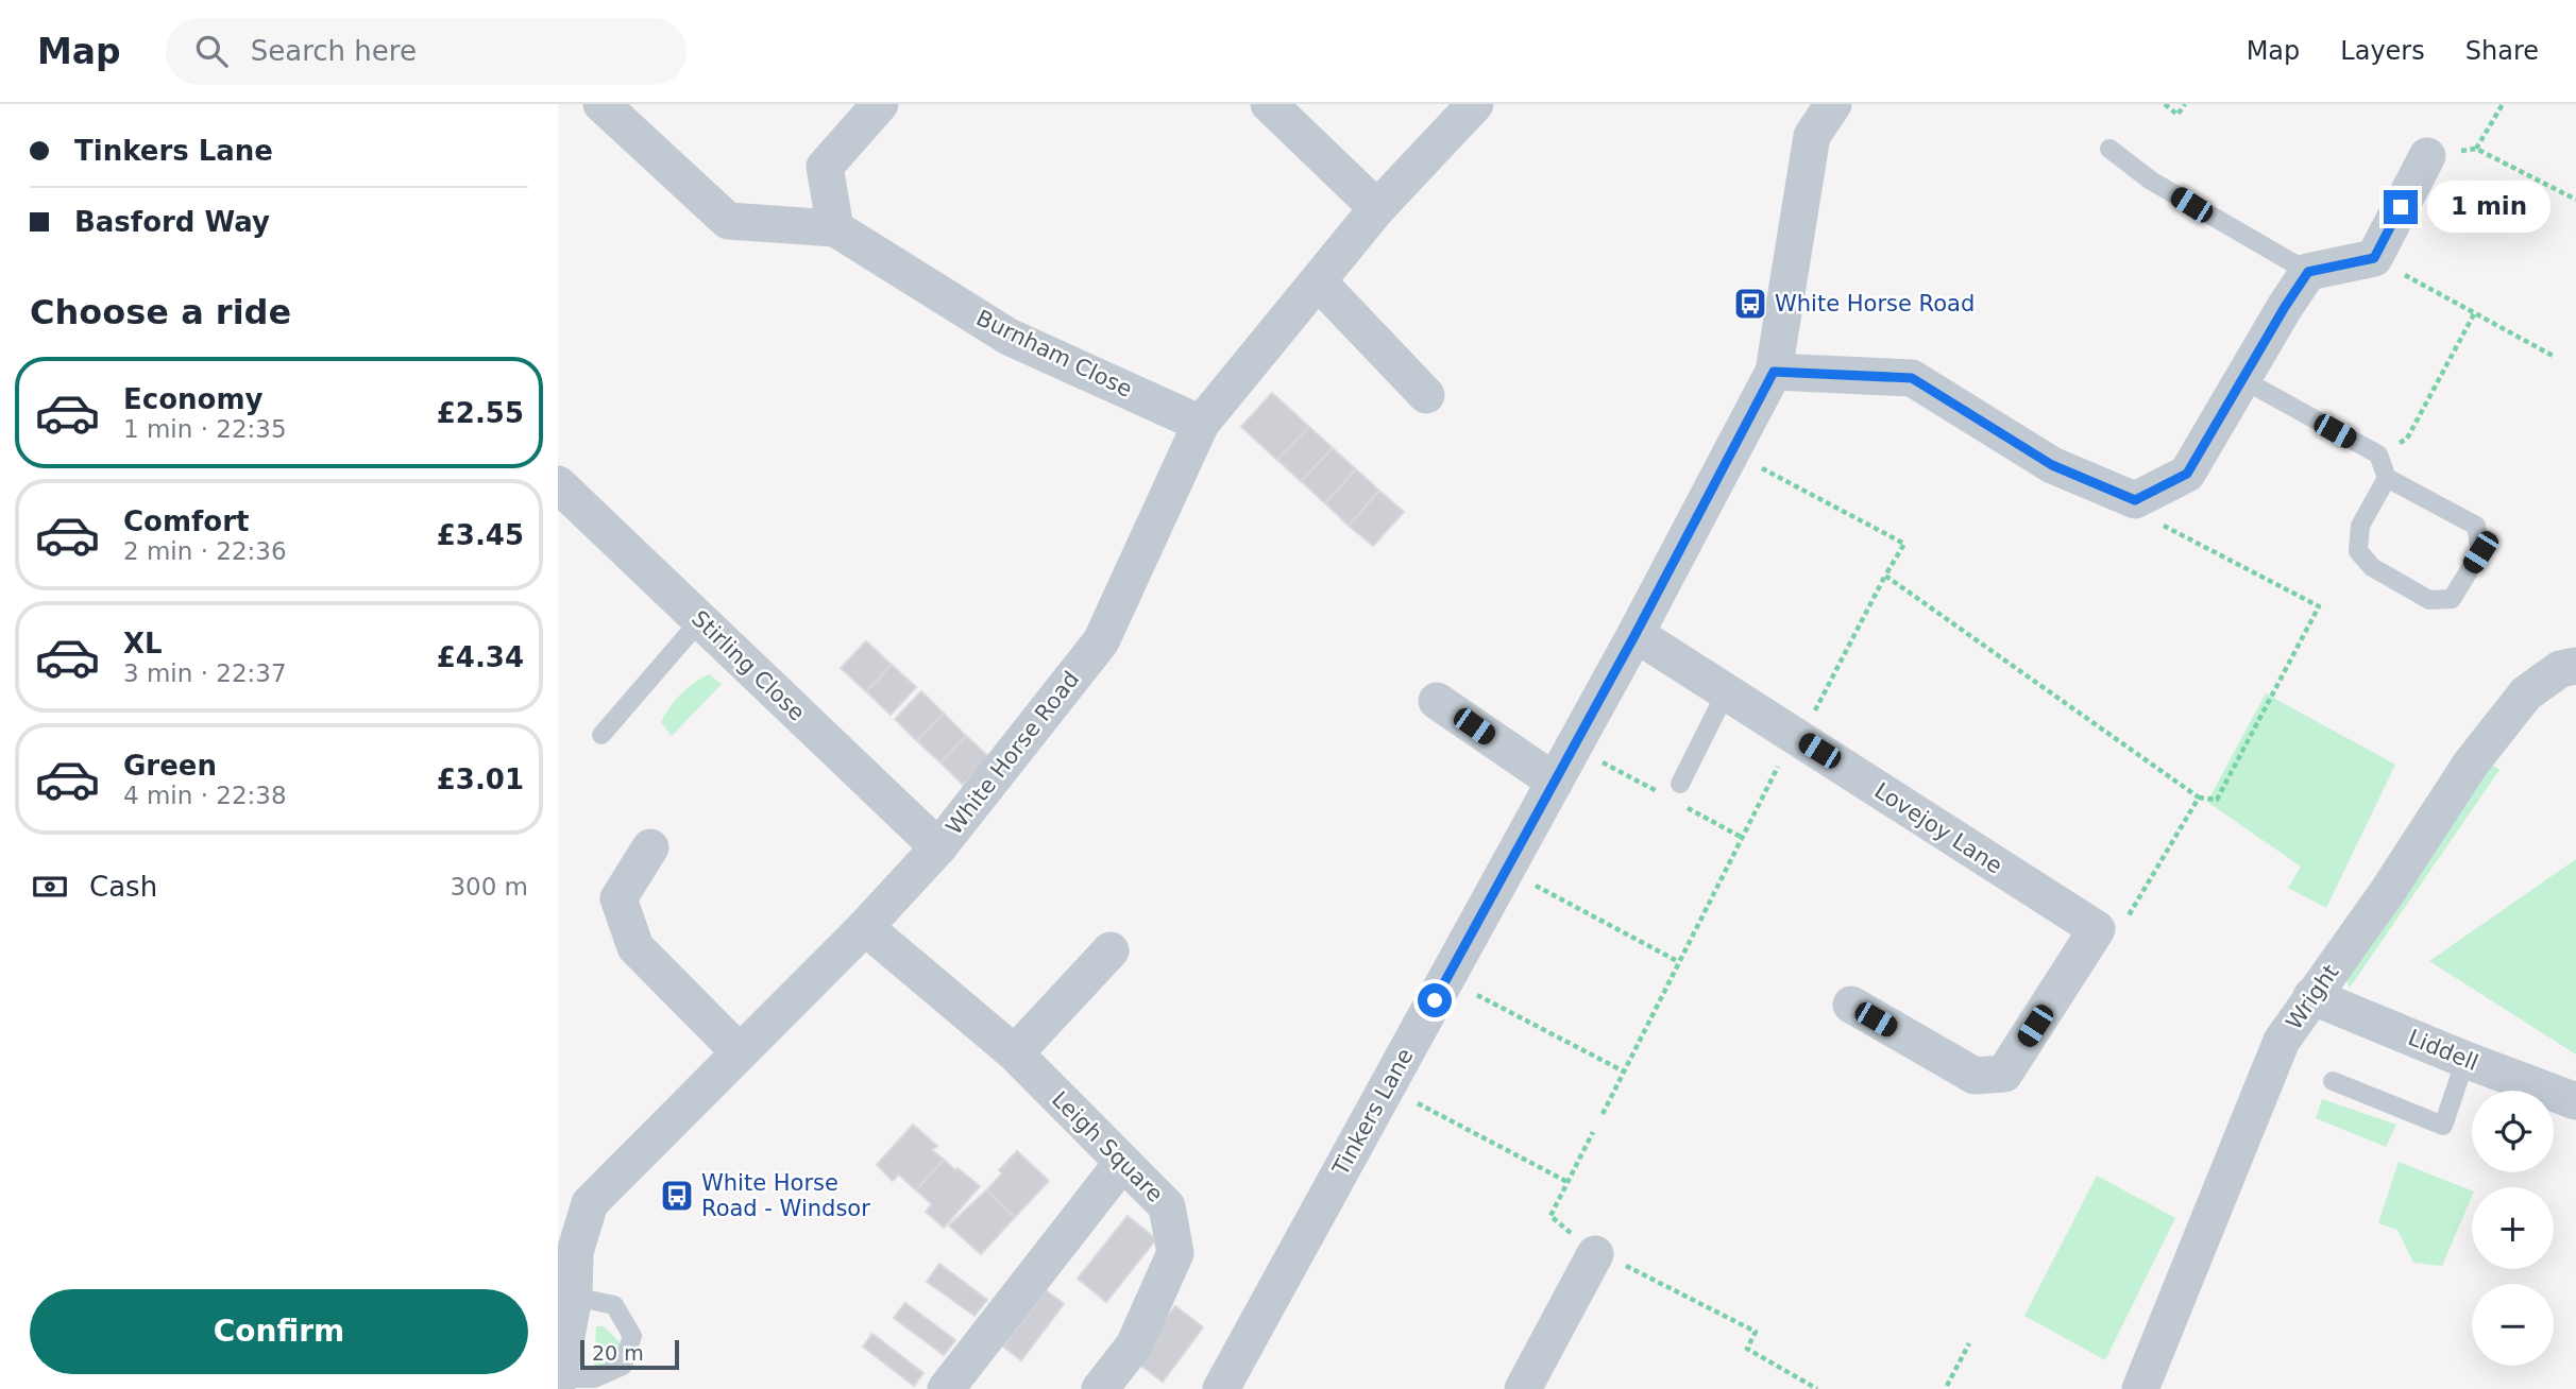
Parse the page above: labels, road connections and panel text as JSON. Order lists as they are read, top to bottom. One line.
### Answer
{"streets":{"street":["Burnham Close","Stirling Close","White Horse Road","Lovejoy Lane","Wright","Liddell","Tinkers Lane","Leigh Square"]},"crossings":[["Burnham Close","White Horse Road"],["Stirling Close","White Horse Road"],["White Horse Road","Leigh Square"],["Lovejoy Lane","Tinkers Lane"],["Wright","Liddell"]],"places":{"bus stop":["White Horse Road","White Horse Road - Windsor"]},"scale_bar":"20 m","page":{"header":"Map","search":"Search here","nav":["Map","Layers","Share"],"banner":["Tinkers Lane","Basford Way"],"bubble":"1 min","heading":"Choose a ride","list":[{"name":"Economy","note":"1 min · 22:35","value":"£2.55"},{"name":"Comfort","note":"2 min · 22:36","value":"£3.45"},{"name":"XL","note":"3 min · 22:37","value":"£4.34"},{"name":"Green","note":"4 min · 22:38","value":"£3.01"}],"pay":["Cash","300 m"],"map_buttons":["+","−"],"buttons":"Confirm","scale":"20 m"}}
